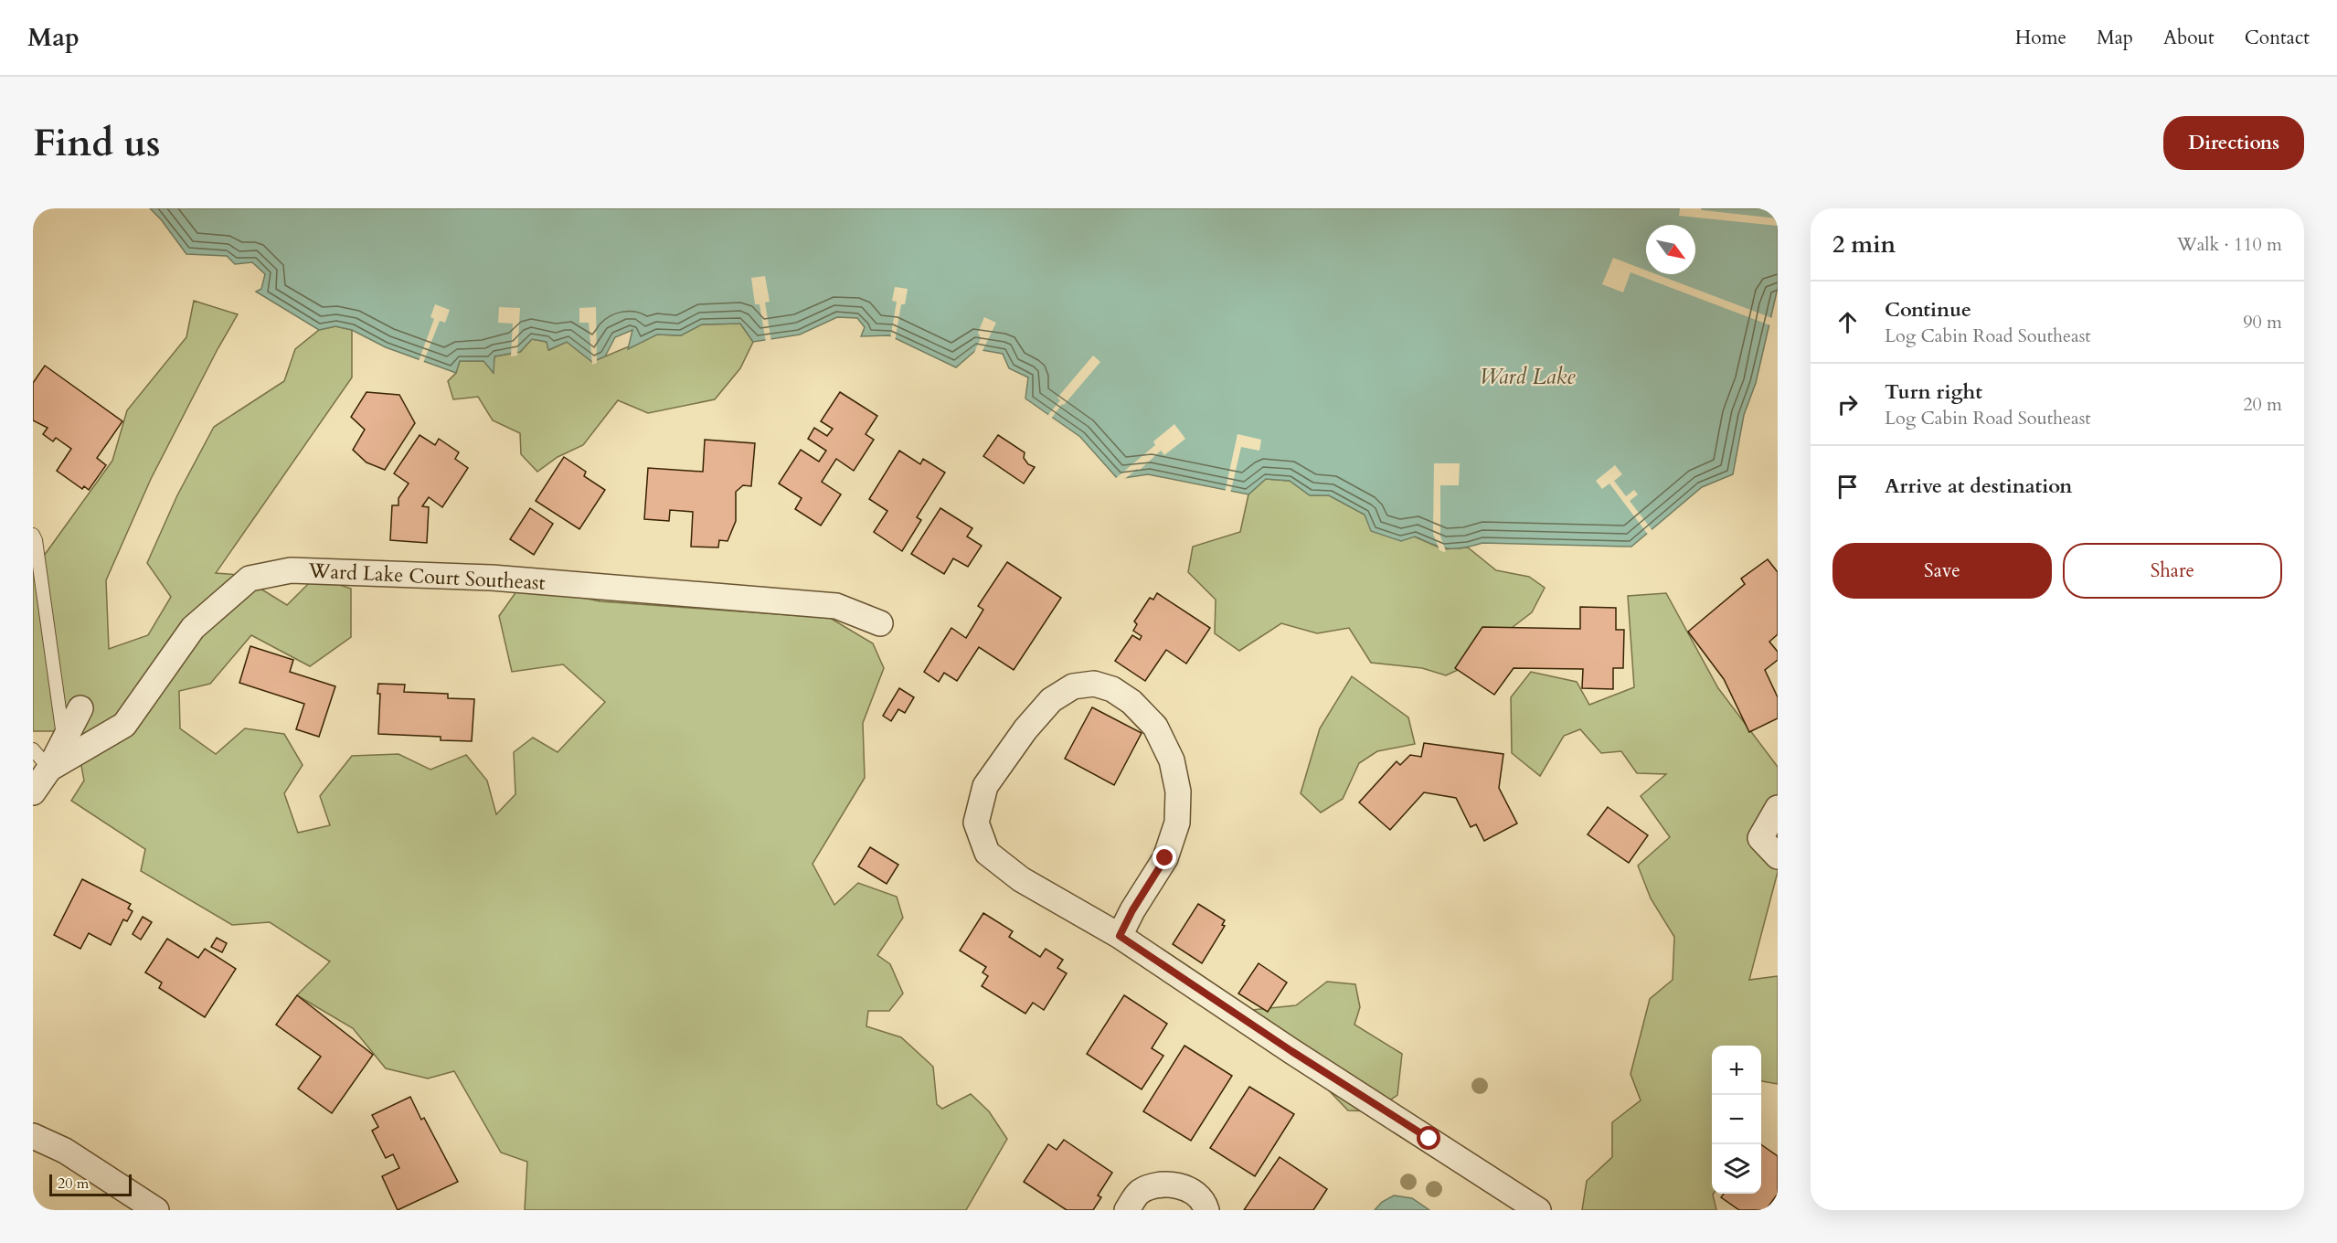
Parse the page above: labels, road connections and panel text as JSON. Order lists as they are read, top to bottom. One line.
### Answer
{"streets":{"street":["Ward Lake Court Southeast"]},"water":["Ward Lake"],"scale_bar":"20 m","north":"bottom right","page":{"header":"Map","nav":["Home","Map","About","Contact"],"buttons":["Directions",["Save","Share"]],"title":"Find us","heading":["2 min","Walk · 110 m"],"list":[["Continue","Log Cabin Road Southeast","90 m"],["Turn right","Log Cabin Road Southeast","20 m"],"Arrive at destination"],"map_buttons":["+","−"],"scale":"20 m"}}
